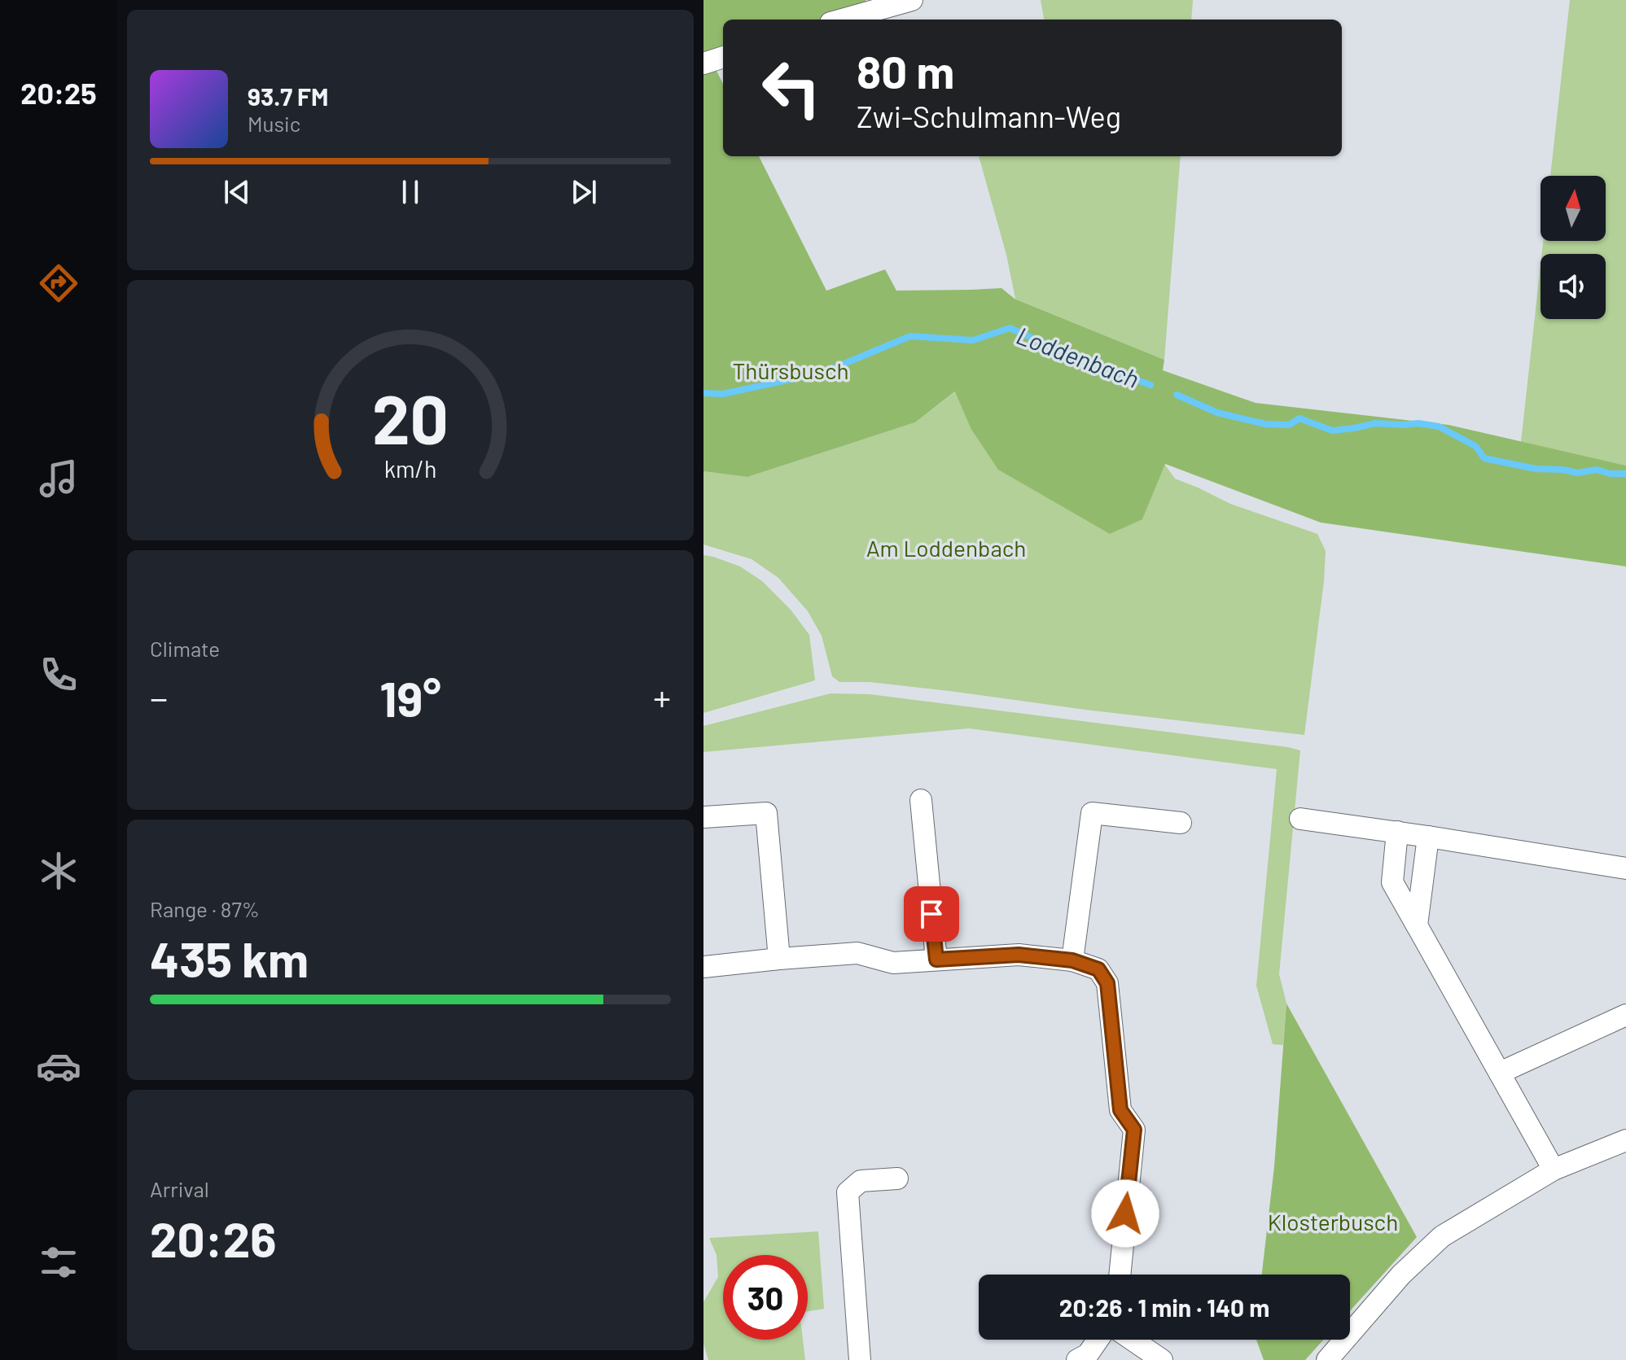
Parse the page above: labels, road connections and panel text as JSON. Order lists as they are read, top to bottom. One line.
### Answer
{"water":["Loddenbach"],"parks":["Thürsbusch","Am Loddenbach","Klosterbusch"],"north":"top","page":{"tabs":"20:25","turn":["80 m","Zwi-Schulmann-Weg"],"song":["93.7 FM","Music"],"tile":["Climate",["Range · 87%","435 km"],["Arrival","20:26"]],"heat":["−","19°","+"],"limit":"30","trip":"20:26 · 1 min · 140 m","gauge":["20","km/h"]}}
